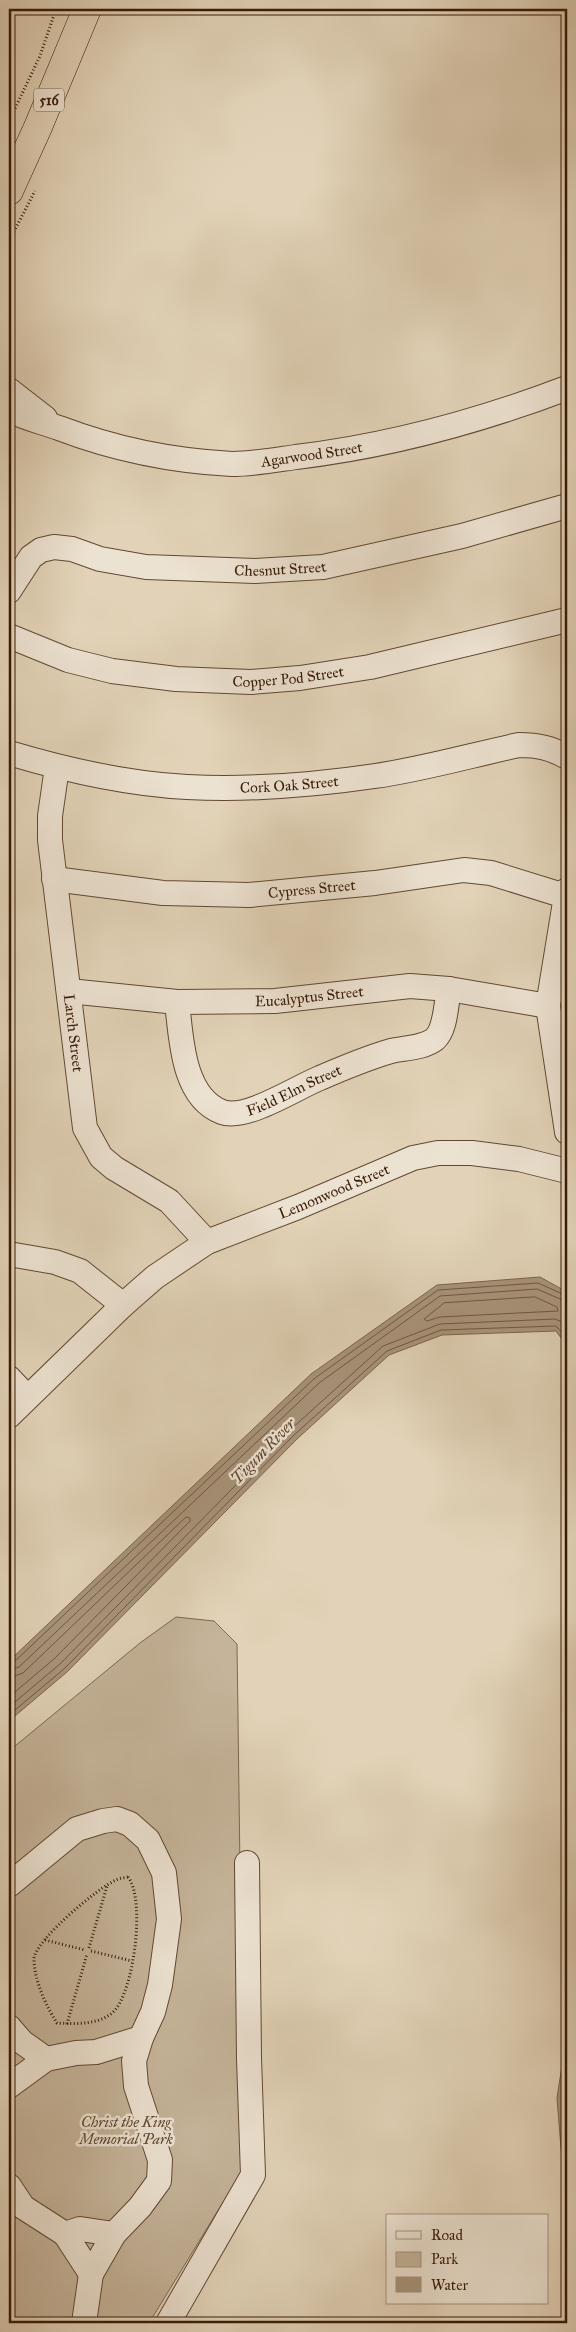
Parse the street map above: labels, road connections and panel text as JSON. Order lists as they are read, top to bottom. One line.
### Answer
{"streets":{"highway":["516"],"street":["Agarwood Street","Chesnut Street","Copper Pod Street","Cork Oak Street","Cypress Street","Eucalyptus Street","Larch Street","Field Elm Street","Lemonwood Street"]},"crossings":[["Cork Oak Street","Larch Street"],["Cypress Street","Larch Street"],["Eucalyptus Street","Larch Street"],["Eucalyptus Street","Field Elm Street"],["Larch Street","Lemonwood Street"]],"water":["Tigum River"],"parks":["Christ the King Memorial Park"],"legend":["Road","Park","Water"]}
